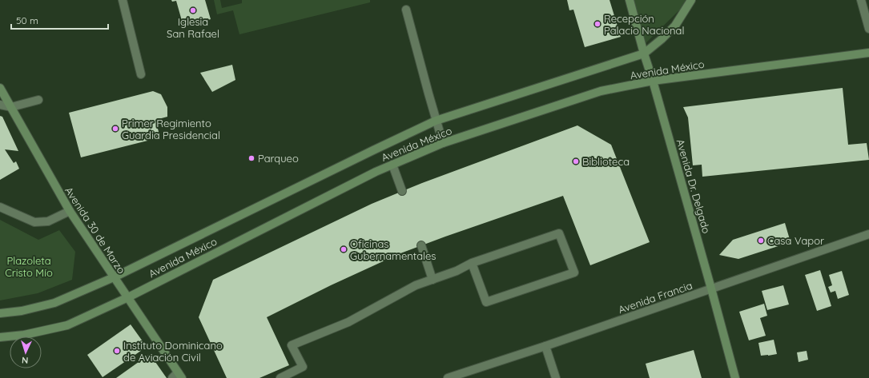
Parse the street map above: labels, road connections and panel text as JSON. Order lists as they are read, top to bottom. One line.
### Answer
{"streets":{"main road":["Avenida México","Avenida Dr. Delgado","Avenida 30 de Marzo"],"street":["Avenida Francia"]},"crossings":[["Avenida México","Avenida Dr. Delgado"],["Avenida México","Avenida 30 de Marzo"],["Avenida Dr. Delgado","Avenida Francia"]],"parks":["Plazoleta Cristo Mío"],"places":["Iglesia San Rafael","Recepción Palacio Nacional","Primer Regimiento Guardia Presidencial","Parqueo","Biblioteca","Casa Vapor","Oficinas Gubernamentales","Instituto Dominicano de Aviación Civil"],"scale_bar":"50 m","north":"bottom"}
